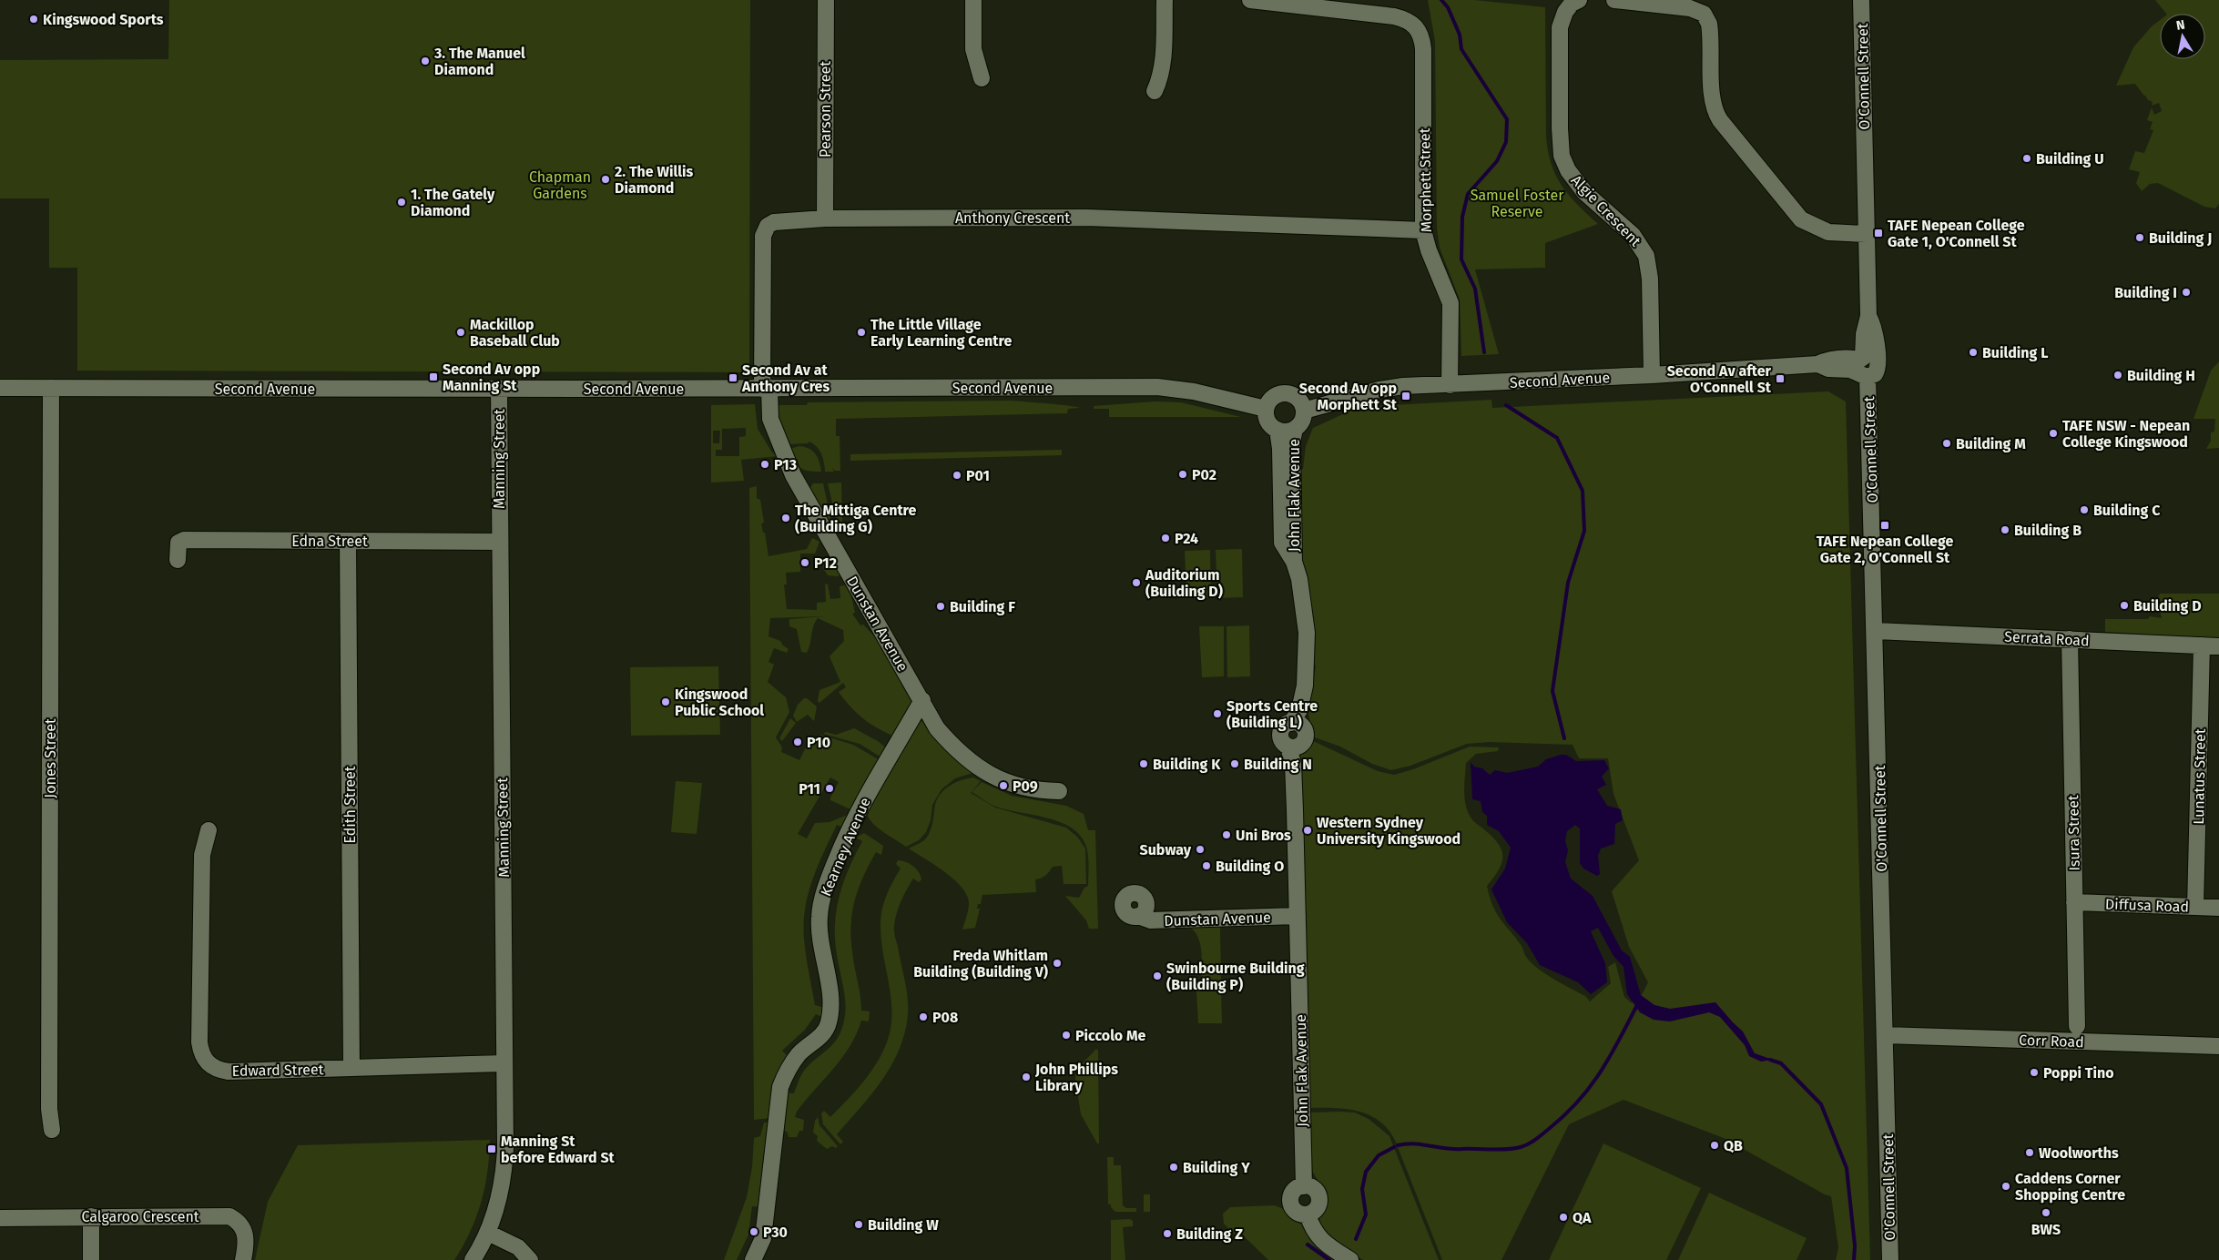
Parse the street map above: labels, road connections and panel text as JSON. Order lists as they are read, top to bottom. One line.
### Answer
{"streets":{"street":["O'Connell Street","Pearson Street","Morphett Street","Algie Crescent","Anthony Crescent","Second Avenue","Manning Street","John Flak Avenue","Edna Street","Dunstan Avenue","Serrata Road","Jones Street","Lunatus Street","Edith Street","Isura Street","Kearney Avenue","Diffusa Road","Corr Road","Edward Street","Calgaroo Crescent"]},"crossings":[["O'Connell Street","Second Avenue"],["O'Connell Street","Serrata Road"],["O'Connell Street","Corr Road"],["Pearson Street","Anthony Crescent"],["Morphett Street","Anthony Crescent"],["Morphett Street","Second Avenue"],["Algie Crescent","Second Avenue"],["Anthony Crescent","Second Avenue"],["Anthony Crescent","Dunstan Avenue"],["Second Avenue","Manning Street"],["Second Avenue","John Flak Avenue"],["Second Avenue","Dunstan Avenue"],["Second Avenue","Jones Street"],["Manning Street","Edna Street"],["Manning Street","Edward Street"],["John Flak Avenue","Dunstan Avenue"],["Edna Street","Edith Street"],["Dunstan Avenue","Kearney Avenue"],["Serrata Road","Lunatus Street"],["Serrata Road","Isura Street"],["Lunatus Street","Diffusa Road"],["Edith Street","Edward Street"],["Isura Street","Diffusa Road"]],"parks":["Chapman Gardens","Samuel Foster Reserve"],"places":{"other":["Kingswood Sports","3. The Manuel Diamond","Building U","2. The Willis Diamond","1. The Gately Diamond","Building J","Building I","Mackillop Baseball Club","The Little Village Early Learning Centre","Building L","Building H","TAFE NSW - Nepean College Kingswood","Building M","P13","P02","P01","Building C","The Mittiga Centre (Building G)","Building B","P24","P12","Auditorium (Building D)","Building D","Building F","Kingswood Public School","Sports Centre (Building L)","P10","Building K","Building N","P09","P11","Western Sydney University Kingswood","Uni Bros","Subway","Building O","Freda Whitlam Building (Building V)","Swinbourne Building (Building P)","P08","Piccolo Me","Poppi Tino","John Phillips Library","QB","Woolworths","Building Y","Caddens Corner Shopping Centre","BWS","QA","Building W","P30","Building Z"],"transit":["TAFE Nepean College Gate 1, O'Connell St","Second Av opp Manning St","Second Av at Anthony Cres","Second Av after O'Connell St","Second Av opp Morphett St","TAFE Nepean College Gate 2, O'Connell St","Manning St before Edward St"]},"north":"top"}
